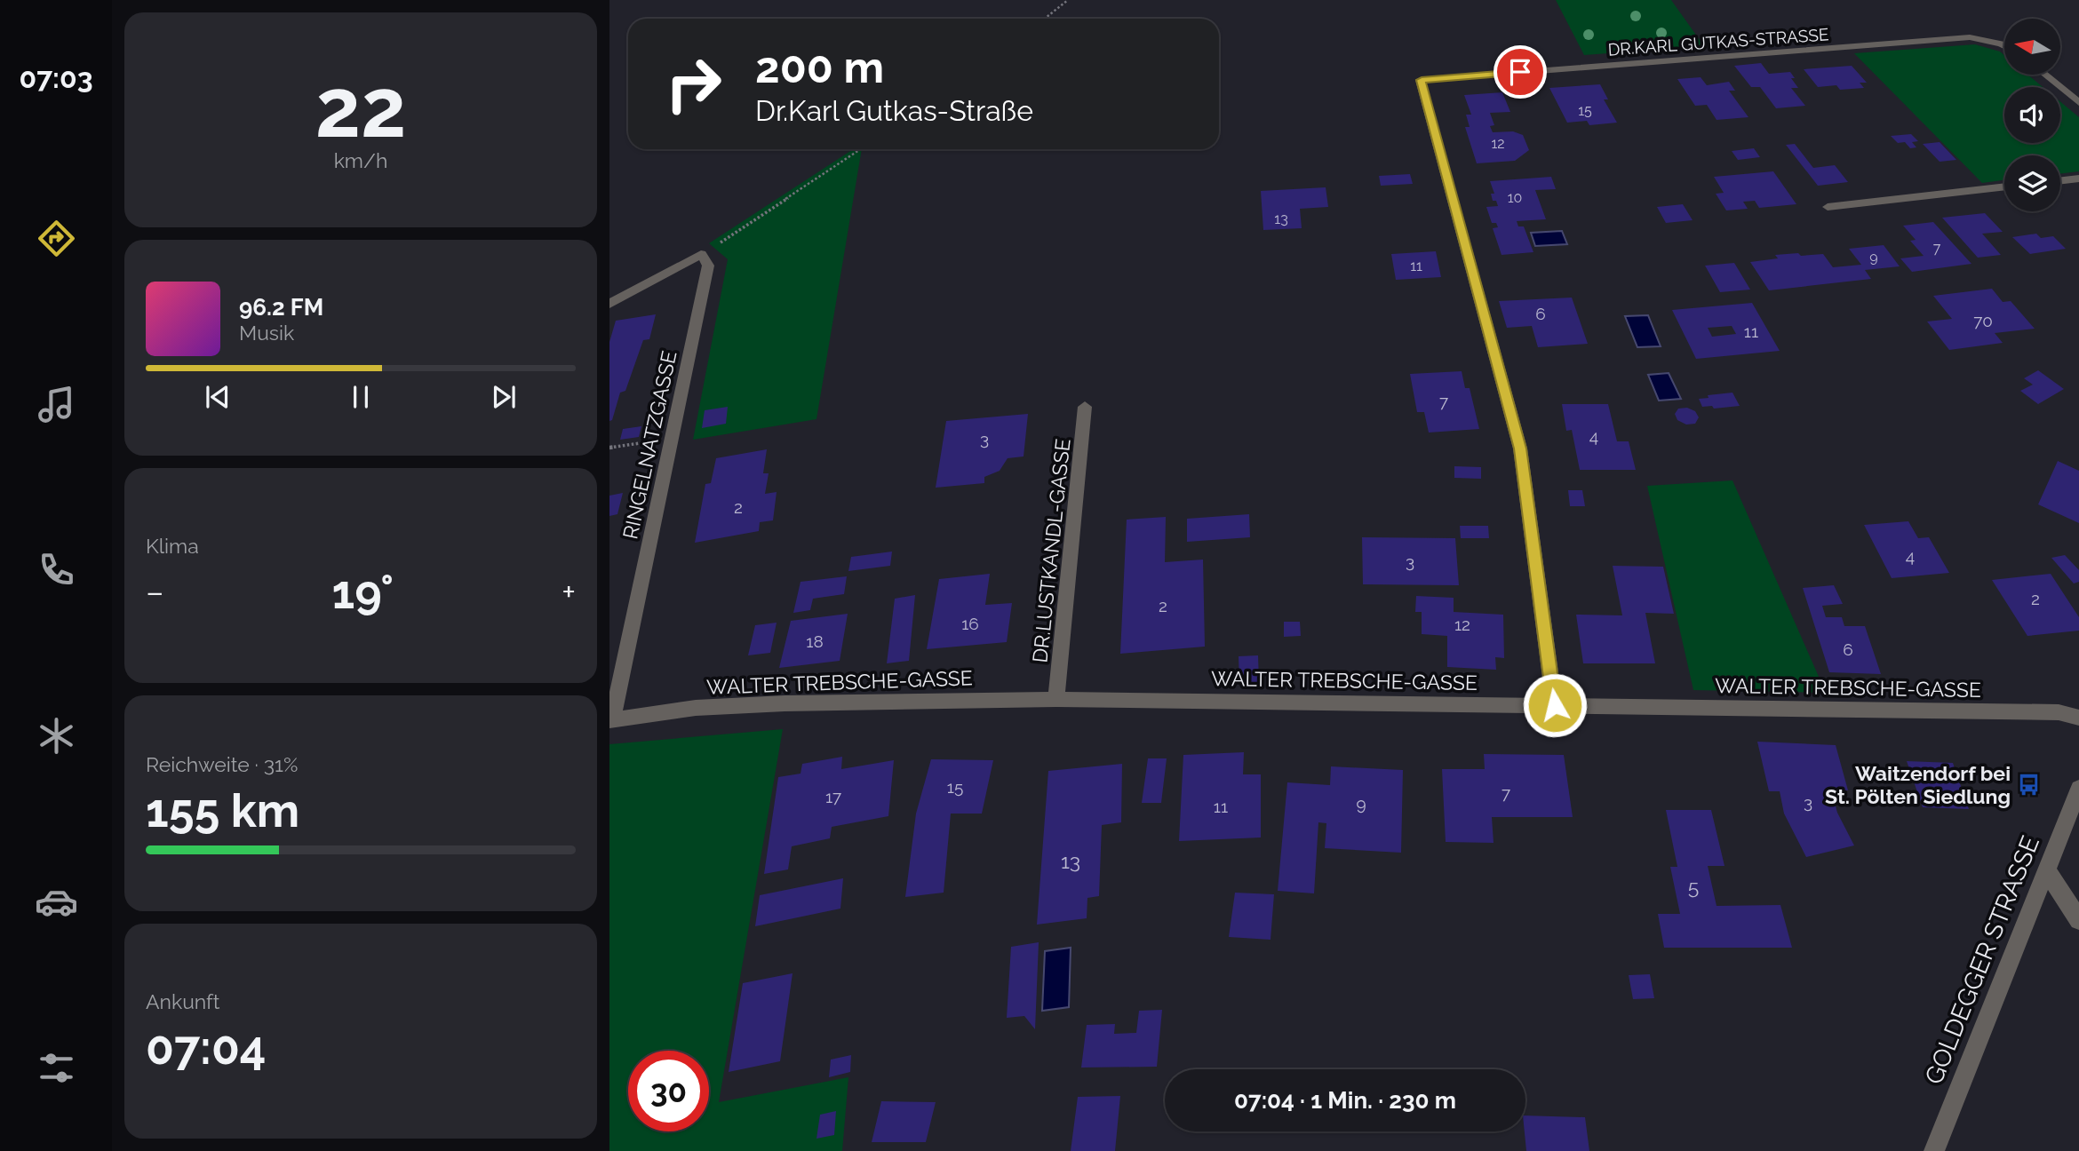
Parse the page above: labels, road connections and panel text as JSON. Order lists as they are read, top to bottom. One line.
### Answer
{"streets":{"street":["DR.KARL GUTKAS-STRASSE","RINGELNATZGASSE","DR.LUSTKANDL-GASSE","WALTER TREBSCHE-GASSE","GOLDEGGER STRASSE"]},"crossings":[["DR.KARL GUTKAS-STRASSE","WALTER TREBSCHE-GASSE"],["RINGELNATZGASSE","WALTER TREBSCHE-GASSE"],["DR.LUSTKANDL-GASSE","WALTER TREBSCHE-GASSE"]],"places":{"bus stop":["Waitzendorf bei St. Pölten Siedlung"]},"house_numbers":["15","12","10","13","7","9","11","6","70","11","7","4","3","2","4","3","2","2","16","12","18","6","15","7","17","3","9","11","13","5"],"north":"left","page":{"tabs":"07:03","tile":[["22","km/h"],"Klima",["Reichweite · 31%","155 km"],["Ankunft","07:04"]],"turn":["200 m","Dr.Karl Gutkas-Straße"],"song":["96.2 FM","Musik"],"heat":["−","19°","+"],"limit":"30","trip":"07:04 · 1 Min. · 230 m"}}
